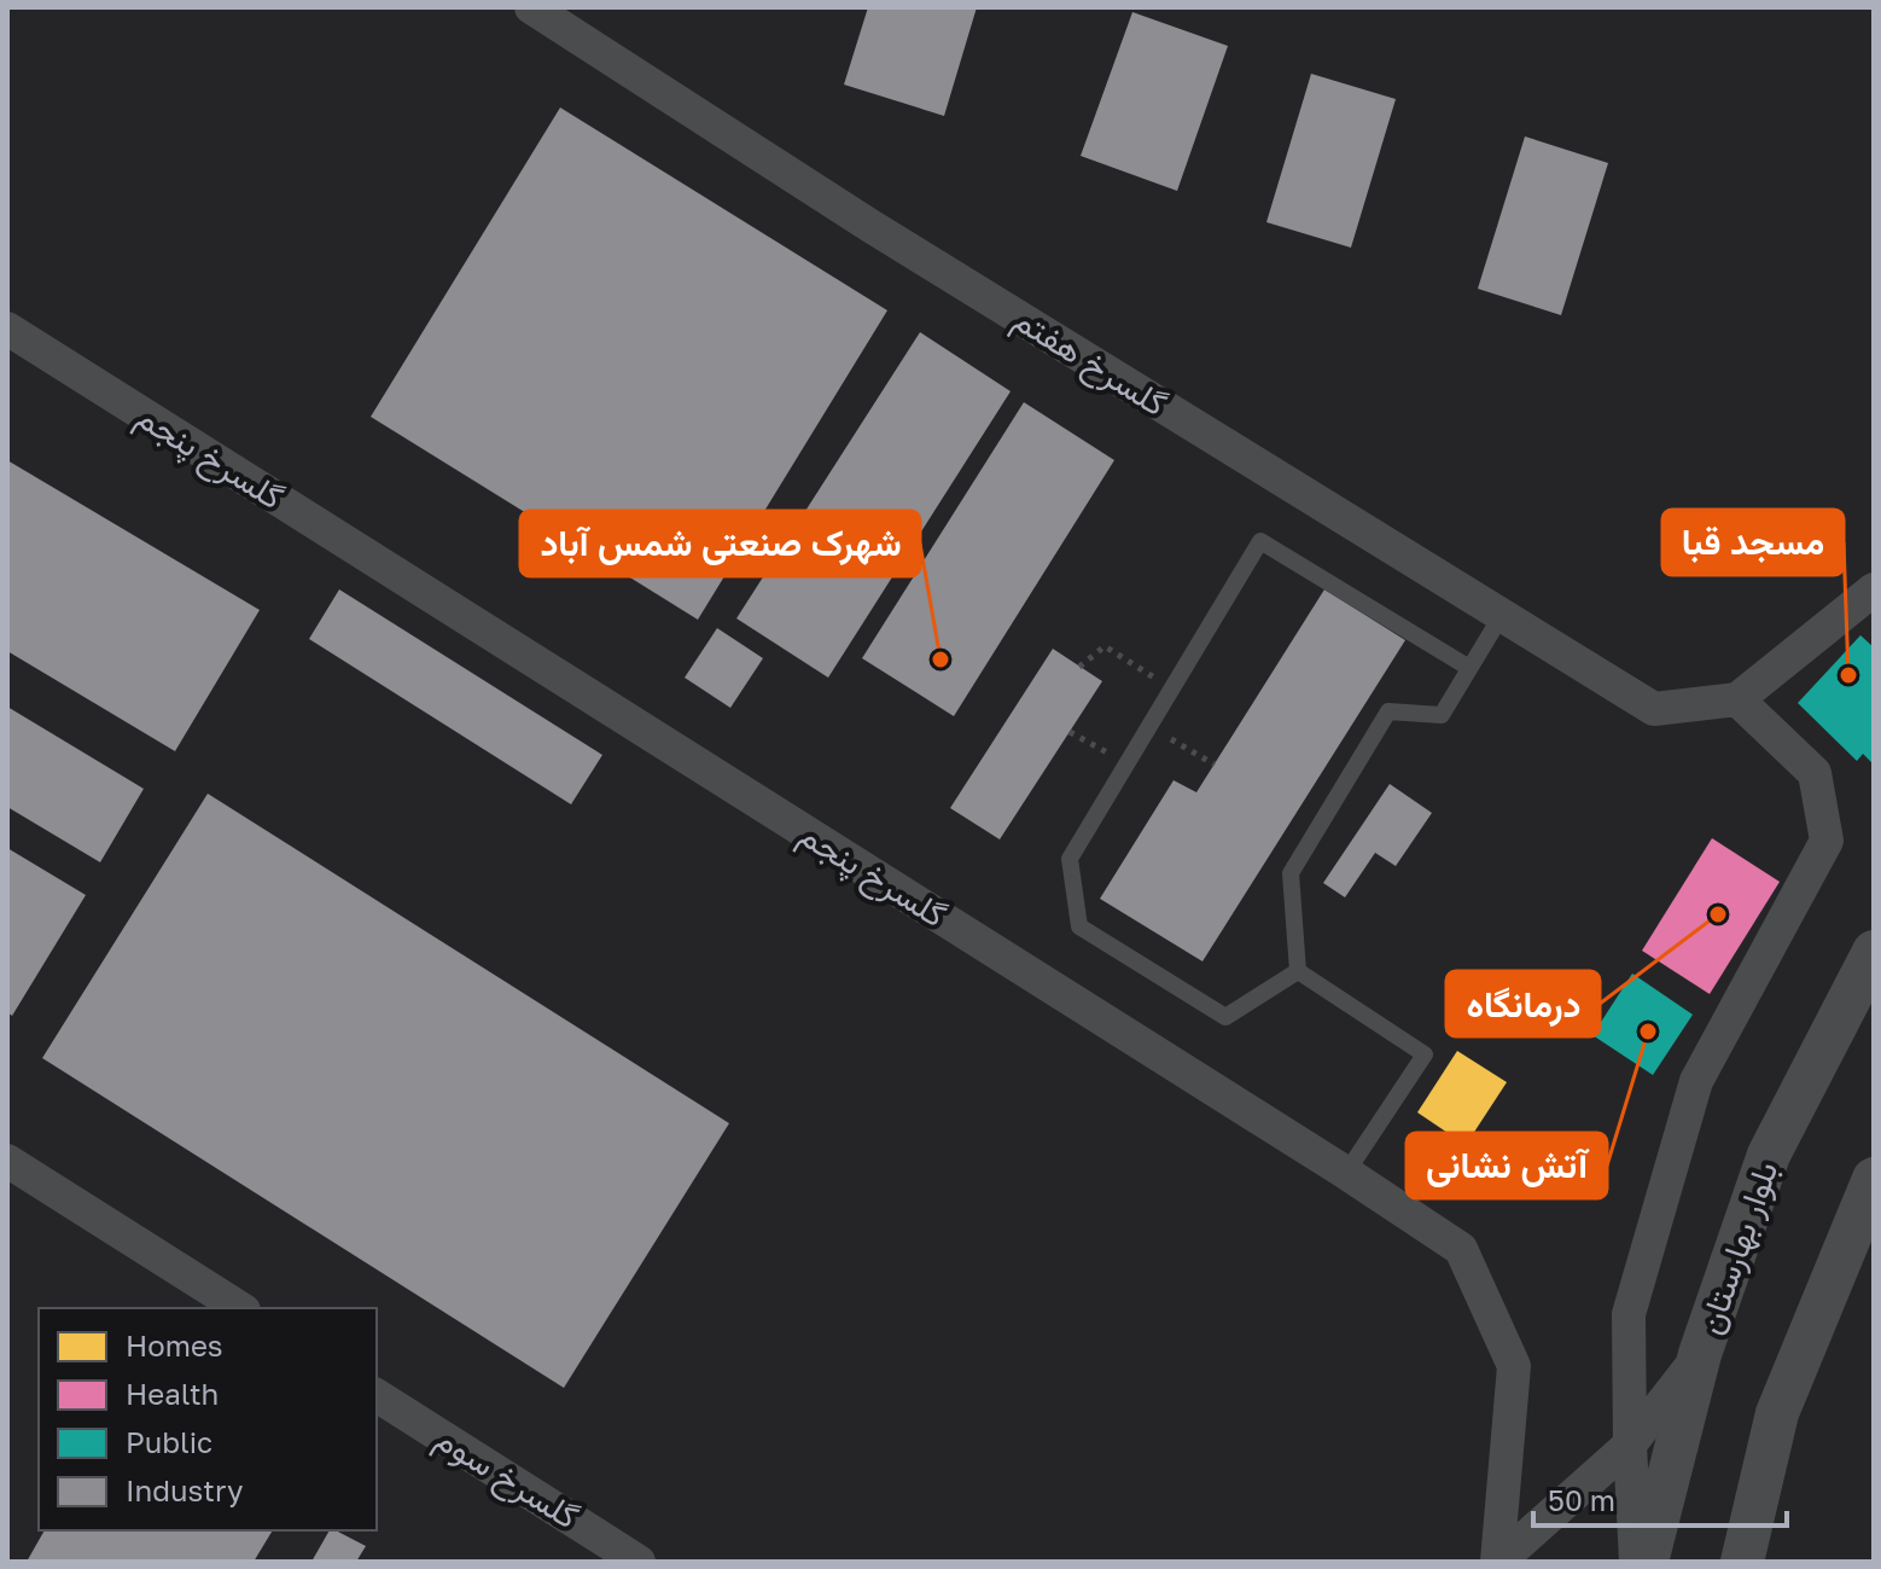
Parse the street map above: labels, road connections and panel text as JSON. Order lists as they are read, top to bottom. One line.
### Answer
{"streets":{"street":["گلسرخ هفتم","گلسرخ پنجم","بلوار بهارستان","گلسرخ سوم"]},"places":["شهرک صنعتی شمس آباد","مسجد قبا","درمانگاه","آتش نشانی"],"legend":["Homes","Health","Public","Industry"],"scale_bar":"50 m"}
